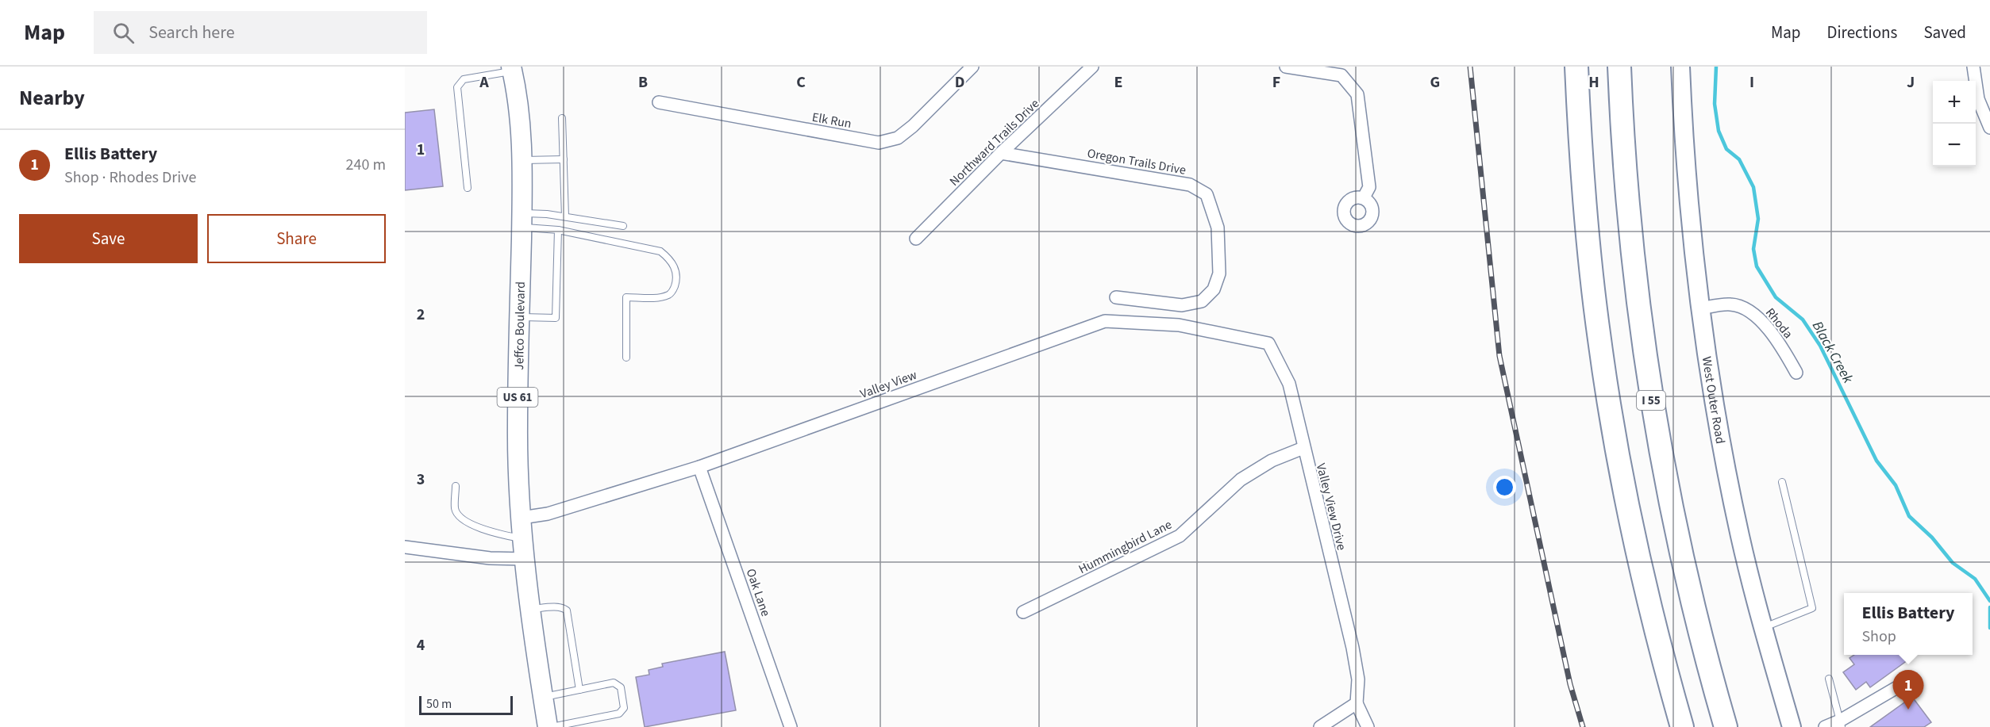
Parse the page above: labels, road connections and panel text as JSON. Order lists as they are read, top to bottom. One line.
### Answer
{"streets":{"highway":["I 55"],"main road":["Jeffco Boulevard","US 61"],"street":["Elk Run","Northward Trails Drive","Oregon Trails Drive","Rhoda","Valley View","West Outer Road","Valley View Drive","Hummingbird Lane","Oak Lane"]},"crossings":[["Northward Trails Drive","Oregon Trails Drive"],["Rhoda","West Outer Road"],["Jeffco Boulevard","Valley View"],["Valley View","Valley View Drive"],["Valley View","Oak Lane"],["Valley View Drive","Hummingbird Lane"]],"water":["Black Creek"],"scale_bar":"50 m","page":{"header":"Map","search":"Search here","nav":["Map","Directions","Saved"],"heading":"Nearby","map_buttons":["+","−"],"list":[{"mark":"1","name":"Ellis Battery","note":"Shop · Rhodes Drive","value":"240 m"}],"buttons":["Save","Share"],"popup":["Ellis Battery","Shop"],"pins":"1","scale":"50 m"},"grid":{"columns":["A","B","C","D","E","F","G","H","I","J"],"rows":["1","2","3","4"]}}
